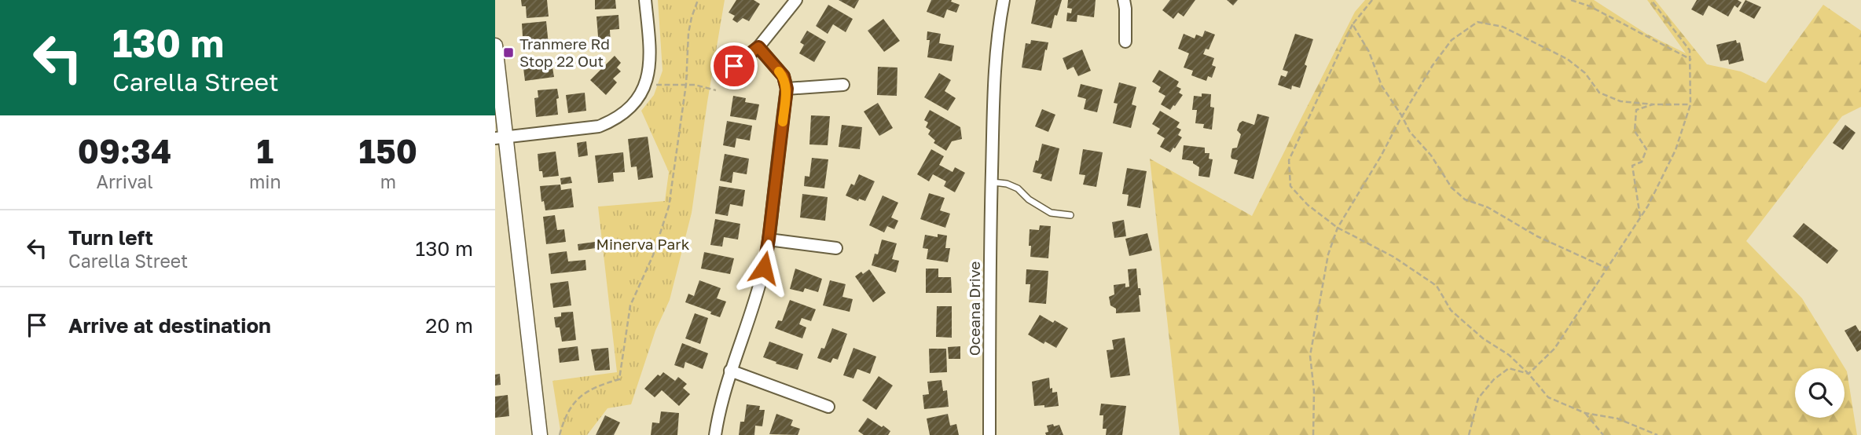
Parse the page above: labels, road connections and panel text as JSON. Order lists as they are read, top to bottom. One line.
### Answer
{"streets":{"street":["Oceana Drive"]},"parks":["Minerva Park"],"places":{"transit":["Tranmere Rd Stop 22 Out"]},"page":{"turn":["130 m","Carella Street"],"eta":["09:34","Arrival","1","min","150","m"],"list":[{"name":"Turn left","note":"Carella Street","value":"130 m"},{"name":"Arrive at destination","value":"20 m"}]}}
